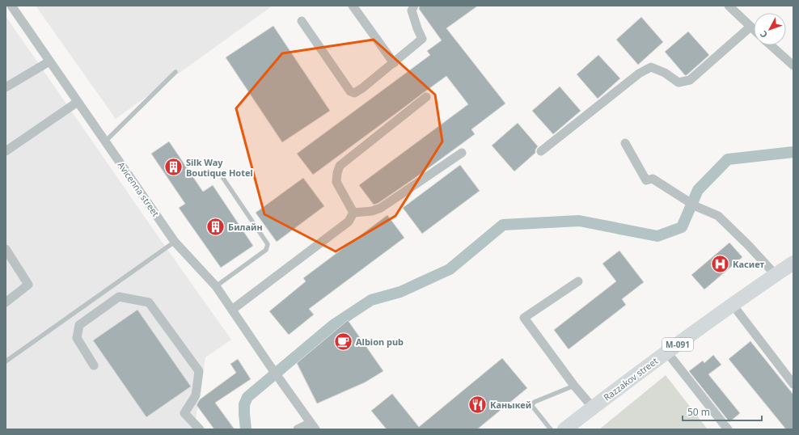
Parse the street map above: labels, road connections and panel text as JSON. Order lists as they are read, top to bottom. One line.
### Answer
{"streets":{"main road":["М-091","Razzakov street"],"street":["Avicenna street"]},"places":{"building":["Silk Way Boutique Hotel","Билайн"],"hospital":["Касиет"],"cafe":["Albion pub"],"restaurant":["Каныкей"]},"scale_bar":"50 m","north":"bottom left"}
